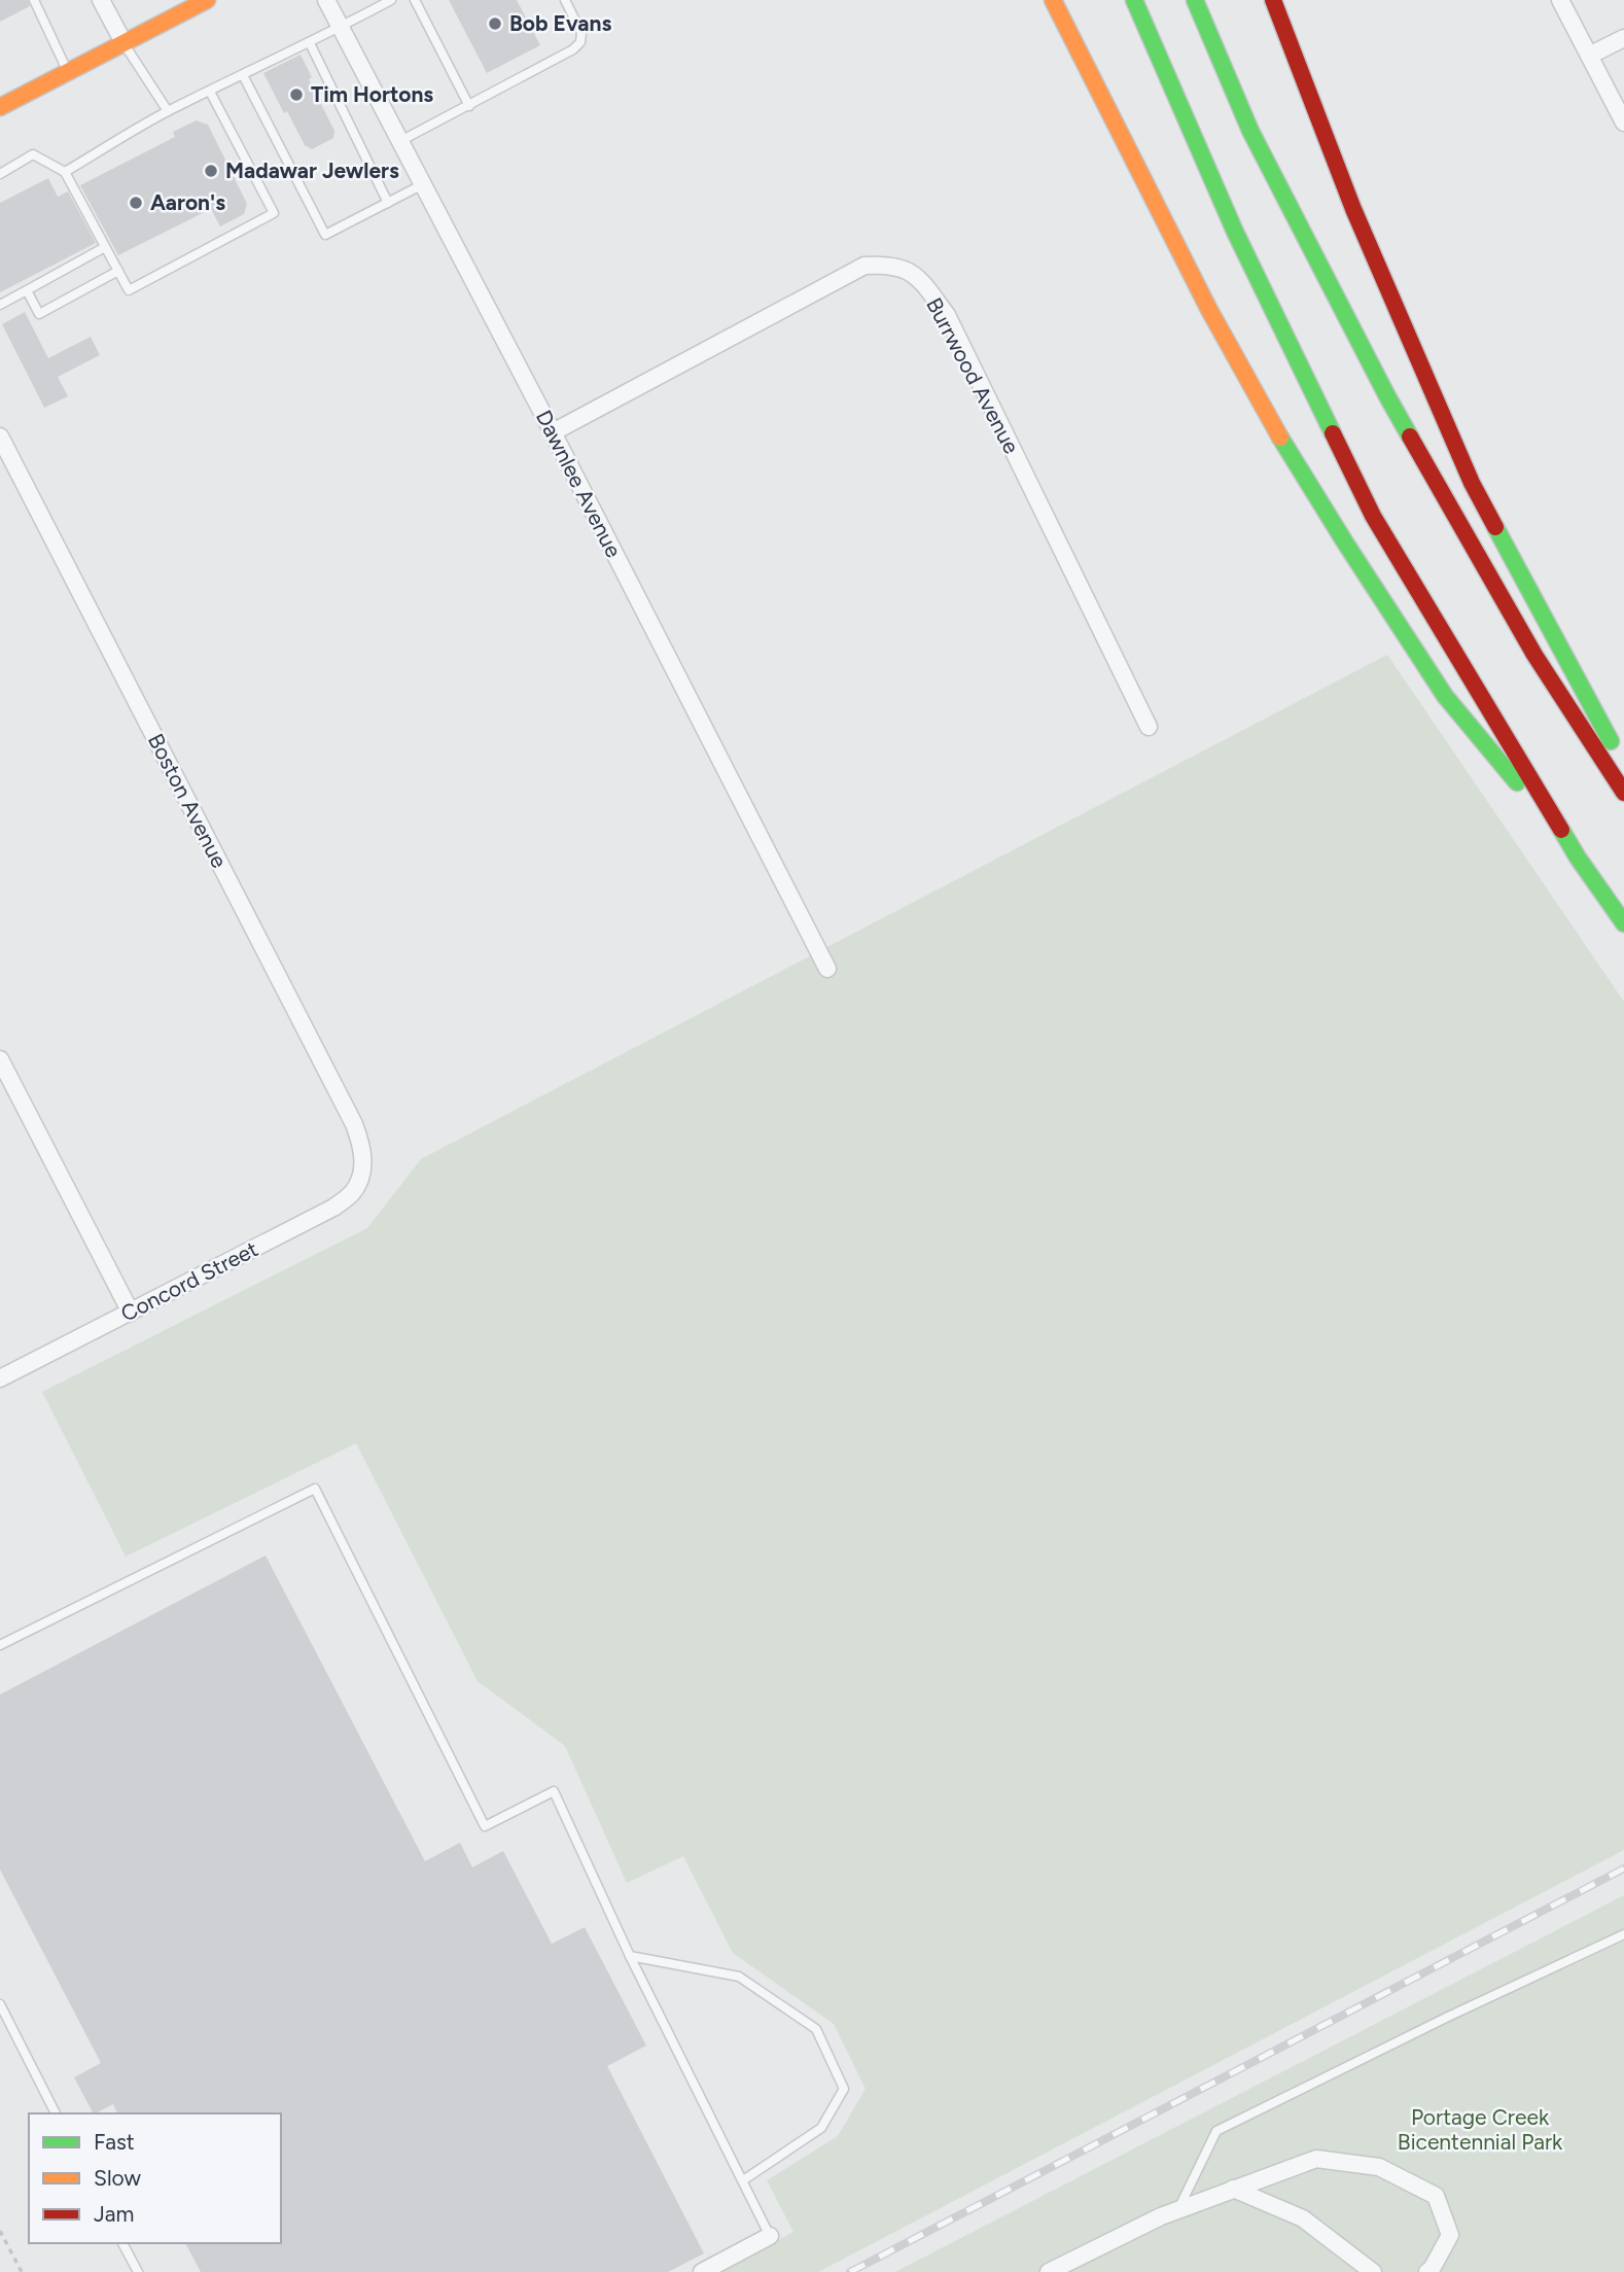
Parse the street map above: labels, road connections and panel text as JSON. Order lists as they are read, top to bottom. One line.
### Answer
{"streets":{"street":["Burrwood Avenue","Dawnlee Avenue","Boston Avenue","Concord Street"]},"crossings":[["Burrwood Avenue","Dawnlee Avenue"],["Boston Avenue","Concord Street"]],"parks":["Portage Creek Bicentennial Park"],"places":["Bob Evans","Tim Hortons","Madawar Jewlers","Aaron's"],"legend":["Fast","Slow","Jam"]}
